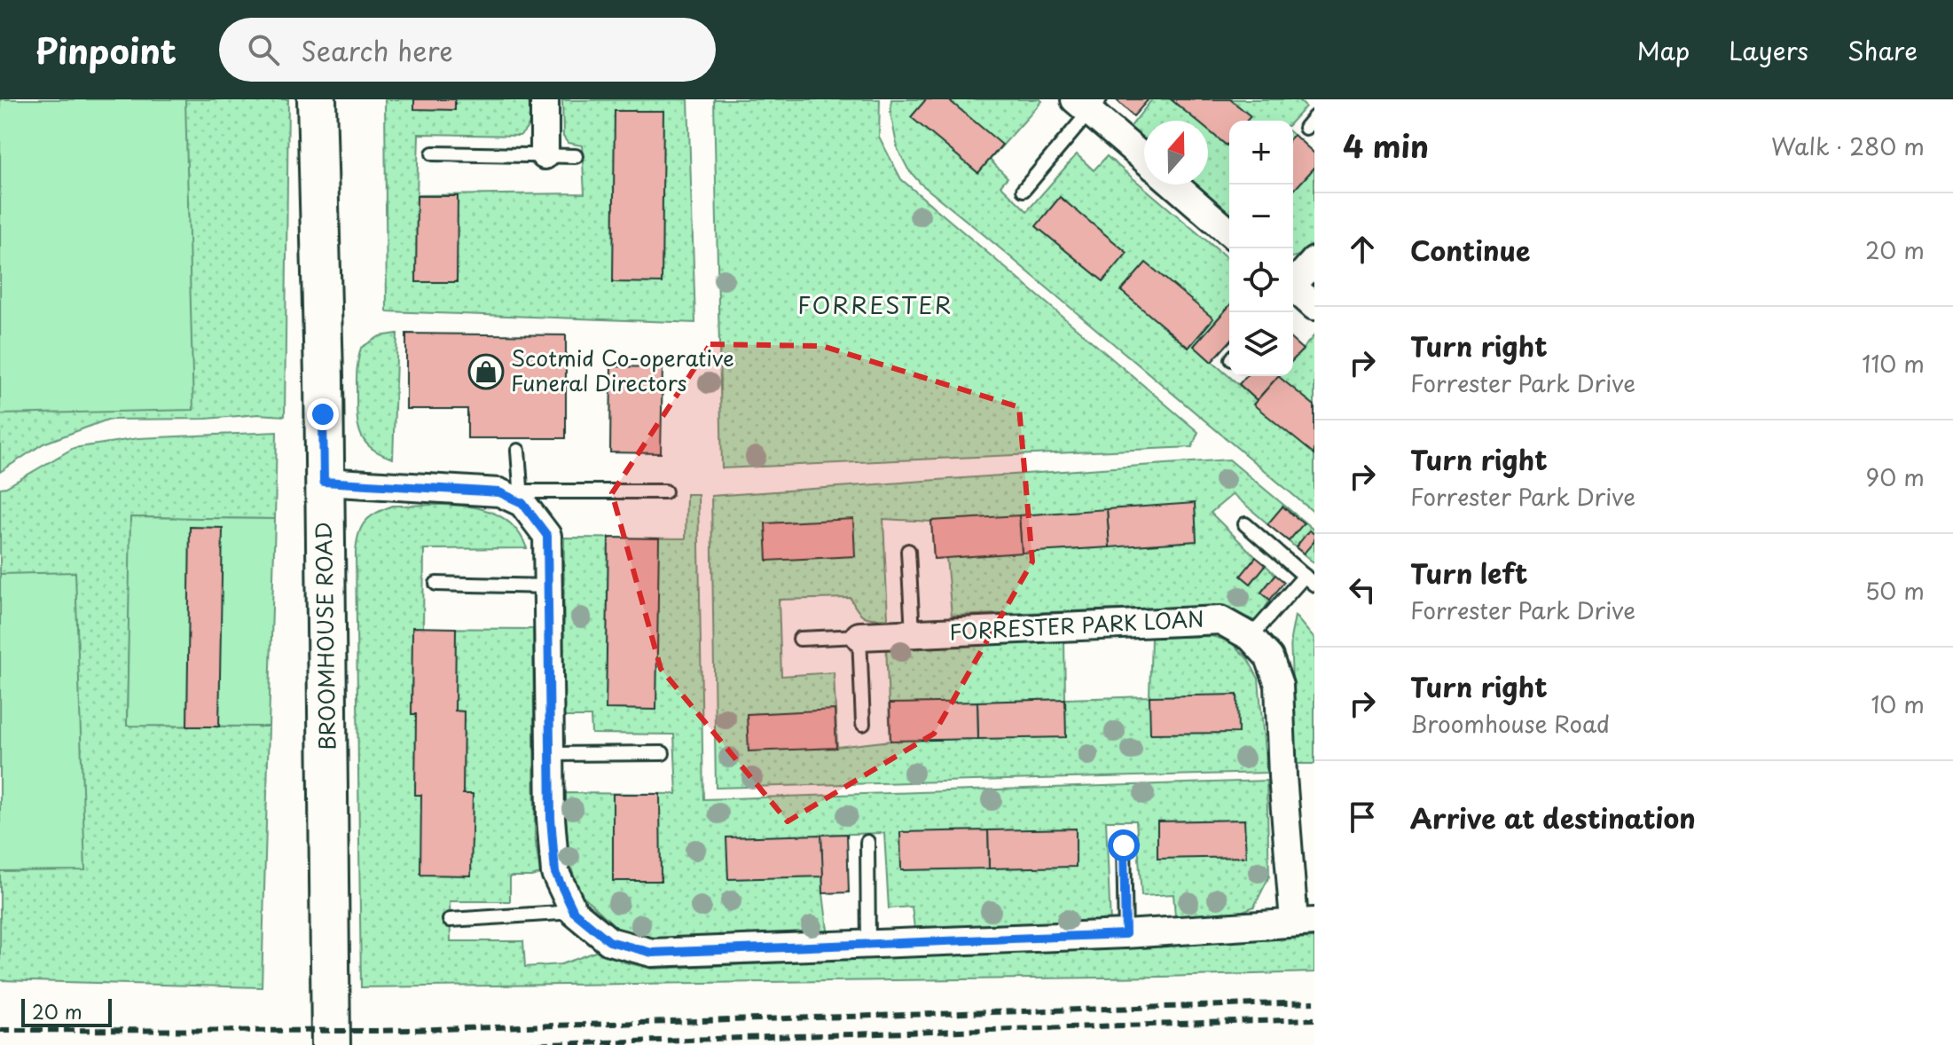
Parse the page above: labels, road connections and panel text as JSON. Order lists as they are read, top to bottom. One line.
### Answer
{"streets":{"main road":["BROOMHOUSE ROAD"],"street":["FORRESTER PARK LOAN"]},"districts":["FORRESTER"],"places":{"shop":["Scotmid Co-operative Funeral Directors"]},"scale_bar":"20 m","north":"top","page":{"header":"Pinpoint","search":"Search here","nav":["Map","Layers","Share"],"heading":["4 min","Walk · 280 m"],"map_buttons":["+","−"],"list":[["Continue","20 m"],["Turn right","Forrester Park Drive","110 m"],["Turn right","Forrester Park Drive","90 m"],["Turn left","Forrester Park Drive","50 m"],["Turn right","Broomhouse Road","10 m"],"Arrive at destination"],"scale":"20 m"}}
